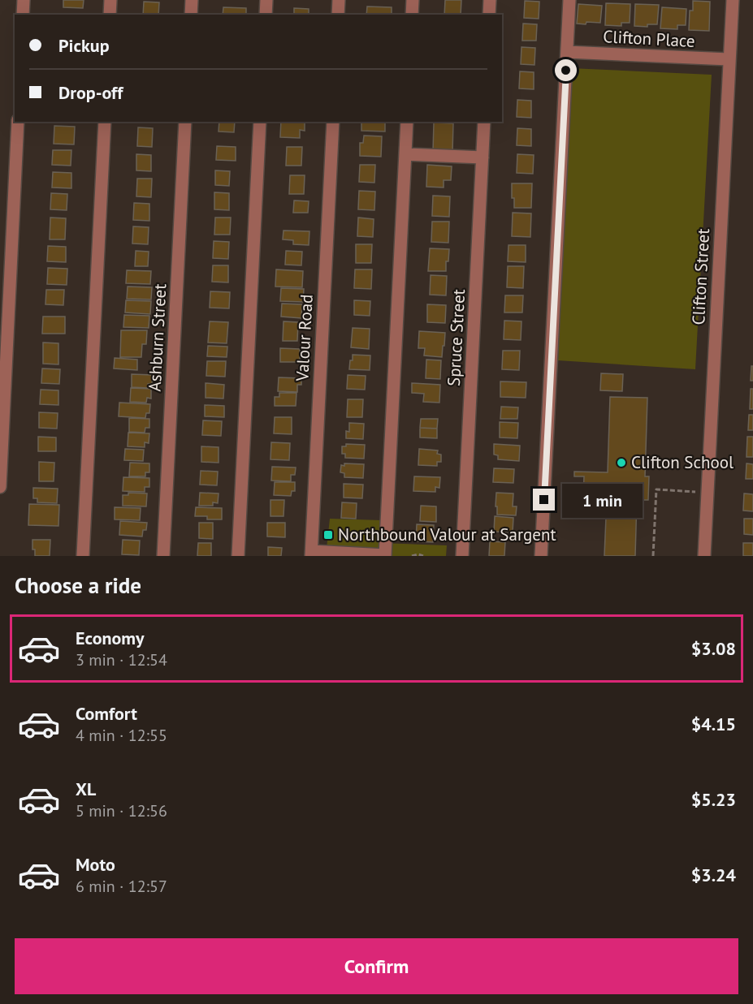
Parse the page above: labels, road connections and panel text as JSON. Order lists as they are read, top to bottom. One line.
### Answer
{"streets":{"street":["Clifton Place","Clifton Street","Ashburn Street","Valour Road","Spruce Street"]},"crossings":[["Clifton Place","Clifton Street"]],"places":{"other":["Clifton School"],"transit":["Northbound Valour at Sargent"]},"page":{"banner":["Pickup","Drop-off"],"bubble":"1 min","heading":"Choose a ride","list":[{"name":"Economy","note":"3 min · 12:54","value":"$3.08"},{"name":"Comfort","note":"4 min · 12:55","value":"$4.15"},{"name":"XL","note":"5 min · 12:56","value":"$5.23"},{"name":"Moto","note":"6 min · 12:57","value":"$3.24"}],"buttons":"Confirm"}}
